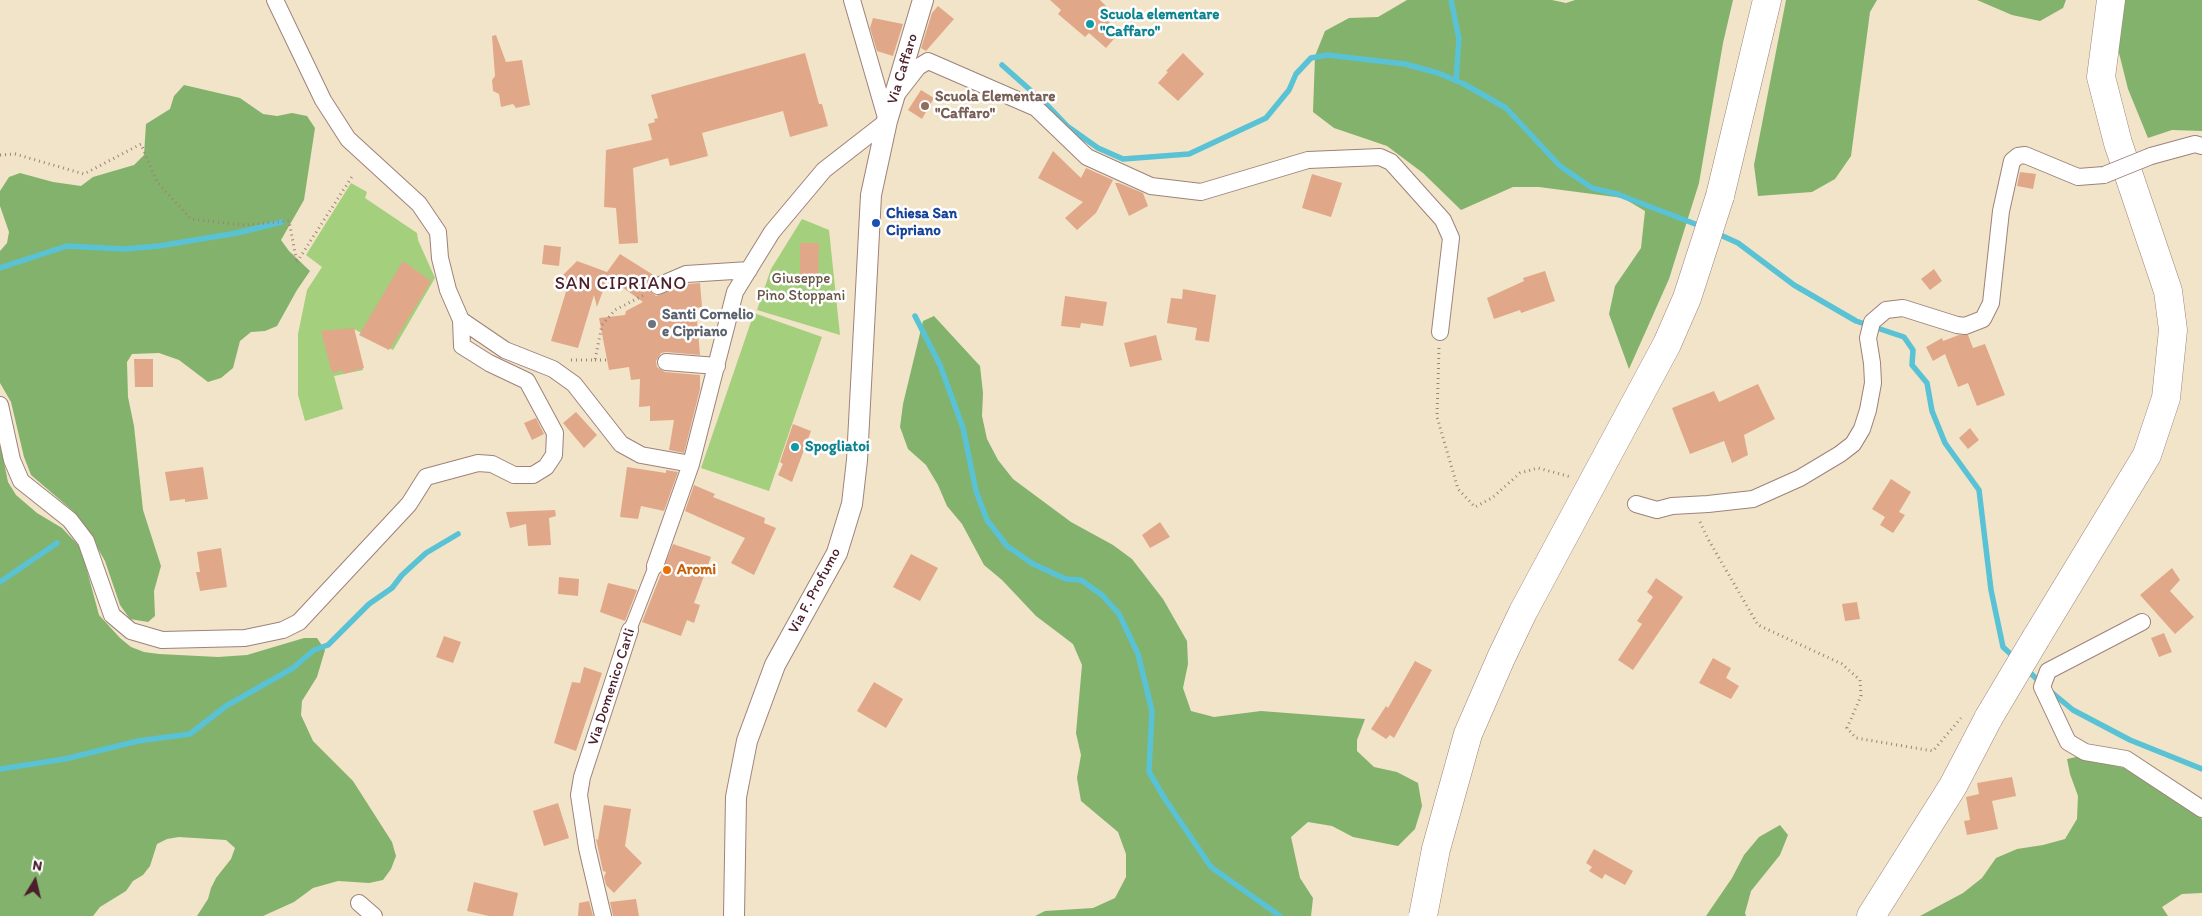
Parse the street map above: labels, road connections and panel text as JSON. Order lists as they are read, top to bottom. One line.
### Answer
{"streets":{"street":["Via Caffaro","Via F. Profumo","Via Domenico Carli"]},"crossings":[["Via Caffaro","Via F. Profumo"],["Via Caffaro","Via Domenico Carli"],["Via F. Profumo","Via Domenico Carli"]],"districts":["SAN CIPRIANO"],"parks":["Giuseppe Pino Stoppani"],"places":["Scuola elementare \"Caffaro\"","Scuola Elementare \"Caffaro\"","Chiesa San Cipriano","Santi Cornelio e Cipriano","Spogliatoi","Aromi"],"north":"top"}
